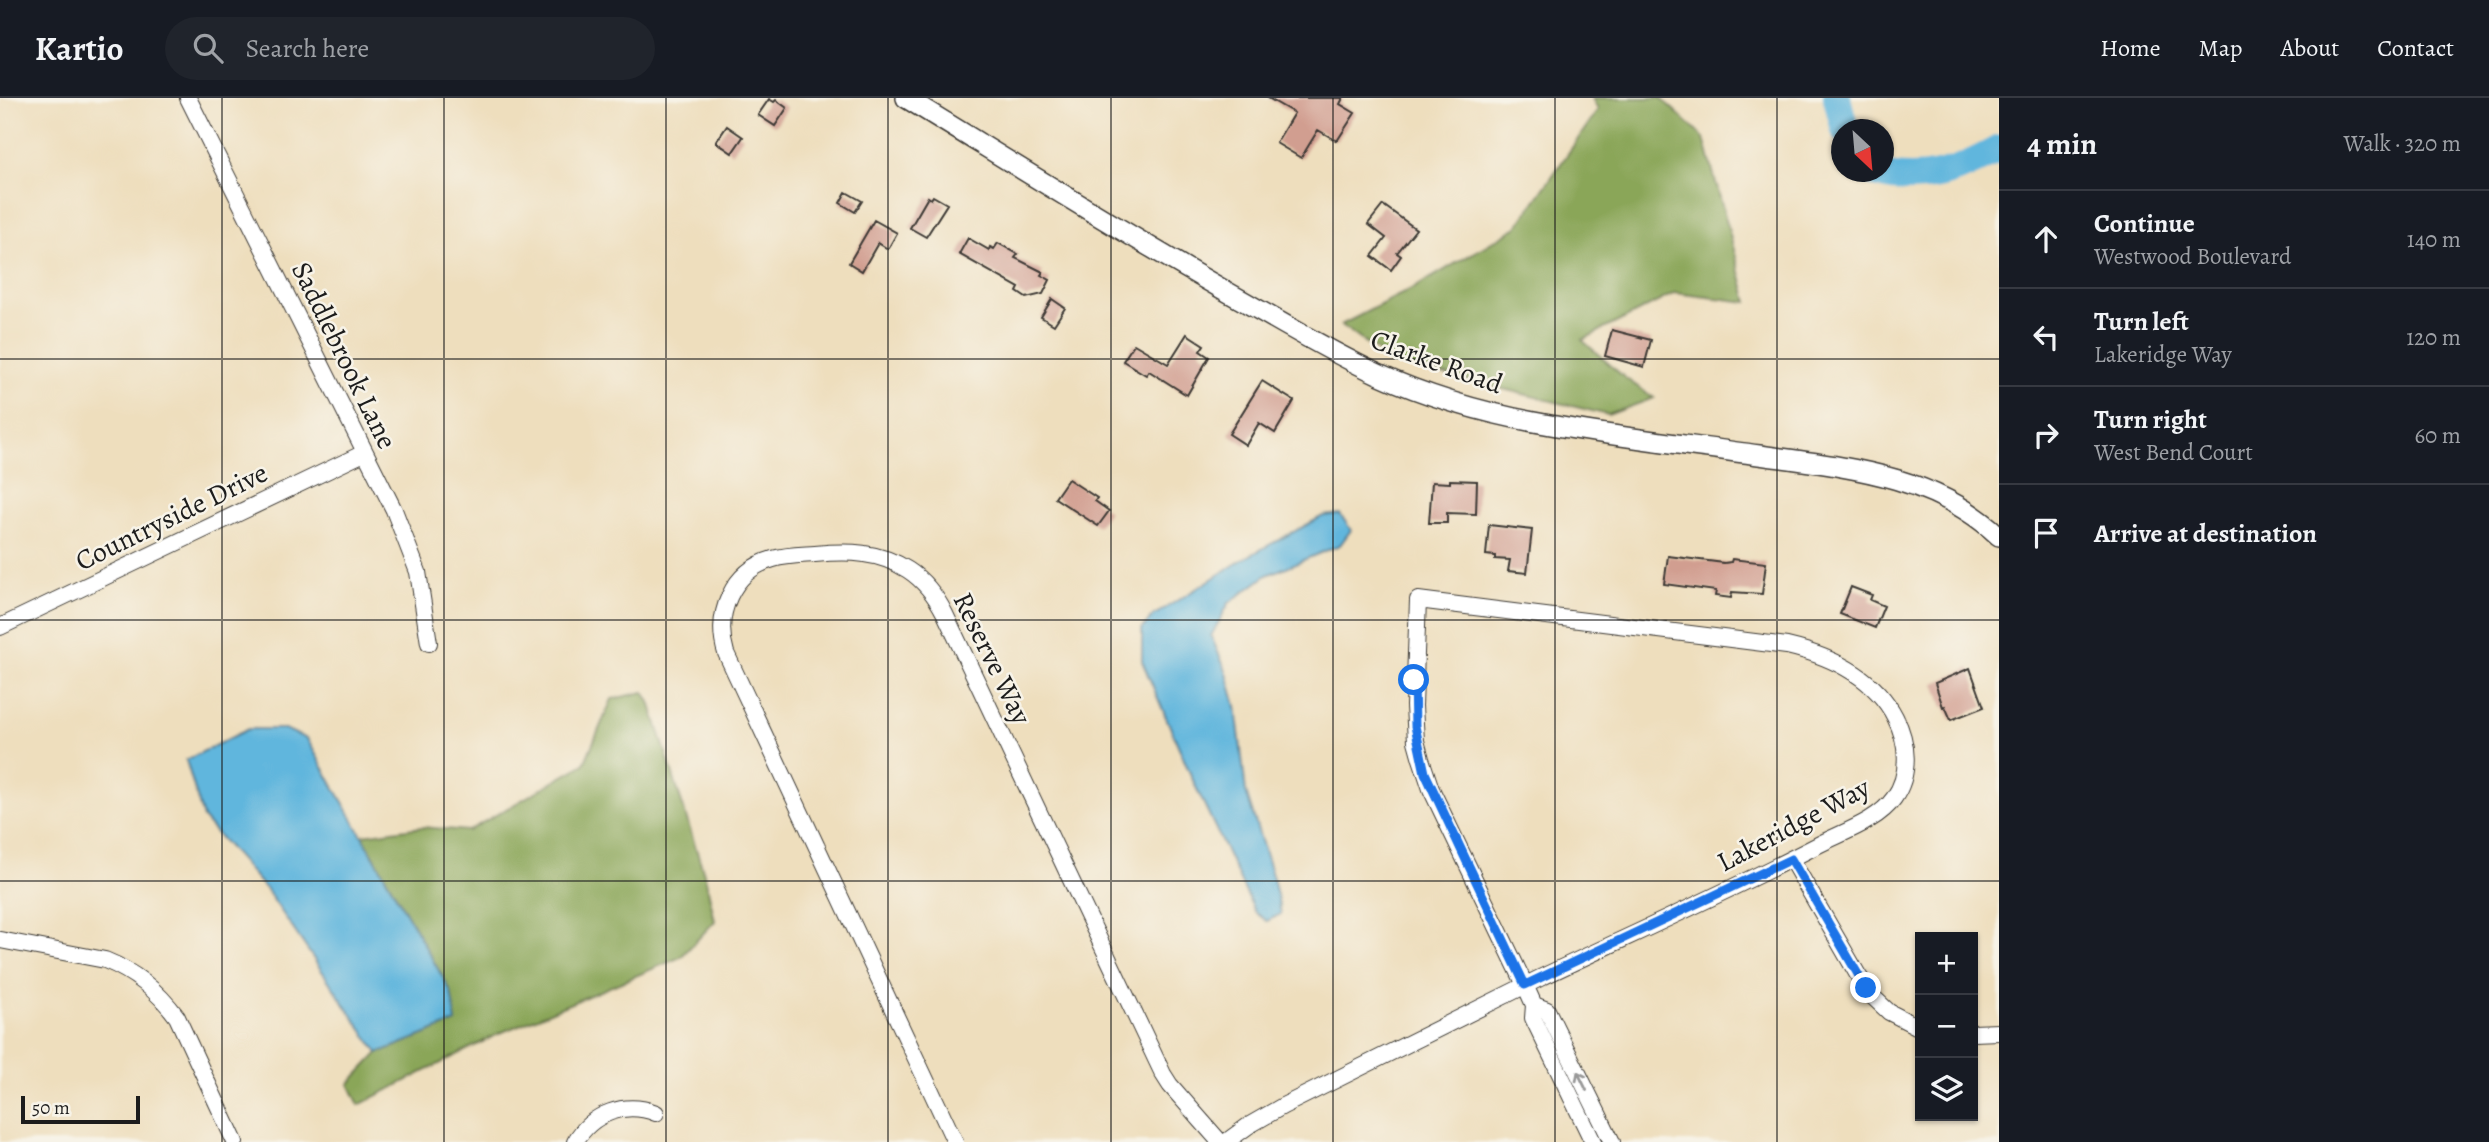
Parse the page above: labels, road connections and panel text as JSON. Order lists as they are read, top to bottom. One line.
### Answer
{"streets":{"street":["Saddlebrook Lane","Clarke Road","Countryside Drive","Reserve Way","Lakeridge Way"]},"crossings":[["Saddlebrook Lane","Countryside Drive"]],"scale_bar":"50 m","north":"bottom right","page":{"header":"Kartio","search":"Search here","nav":["Home","Map","About","Contact"],"heading":["4 min","Walk · 320 m"],"list":[["Continue","Westwood Boulevard","140 m"],["Turn left","Lakeridge Way","120 m"],["Turn right","West Bend Court","60 m"],"Arrive at destination"],"map_buttons":["+","−"],"scale":"50 m"}}
